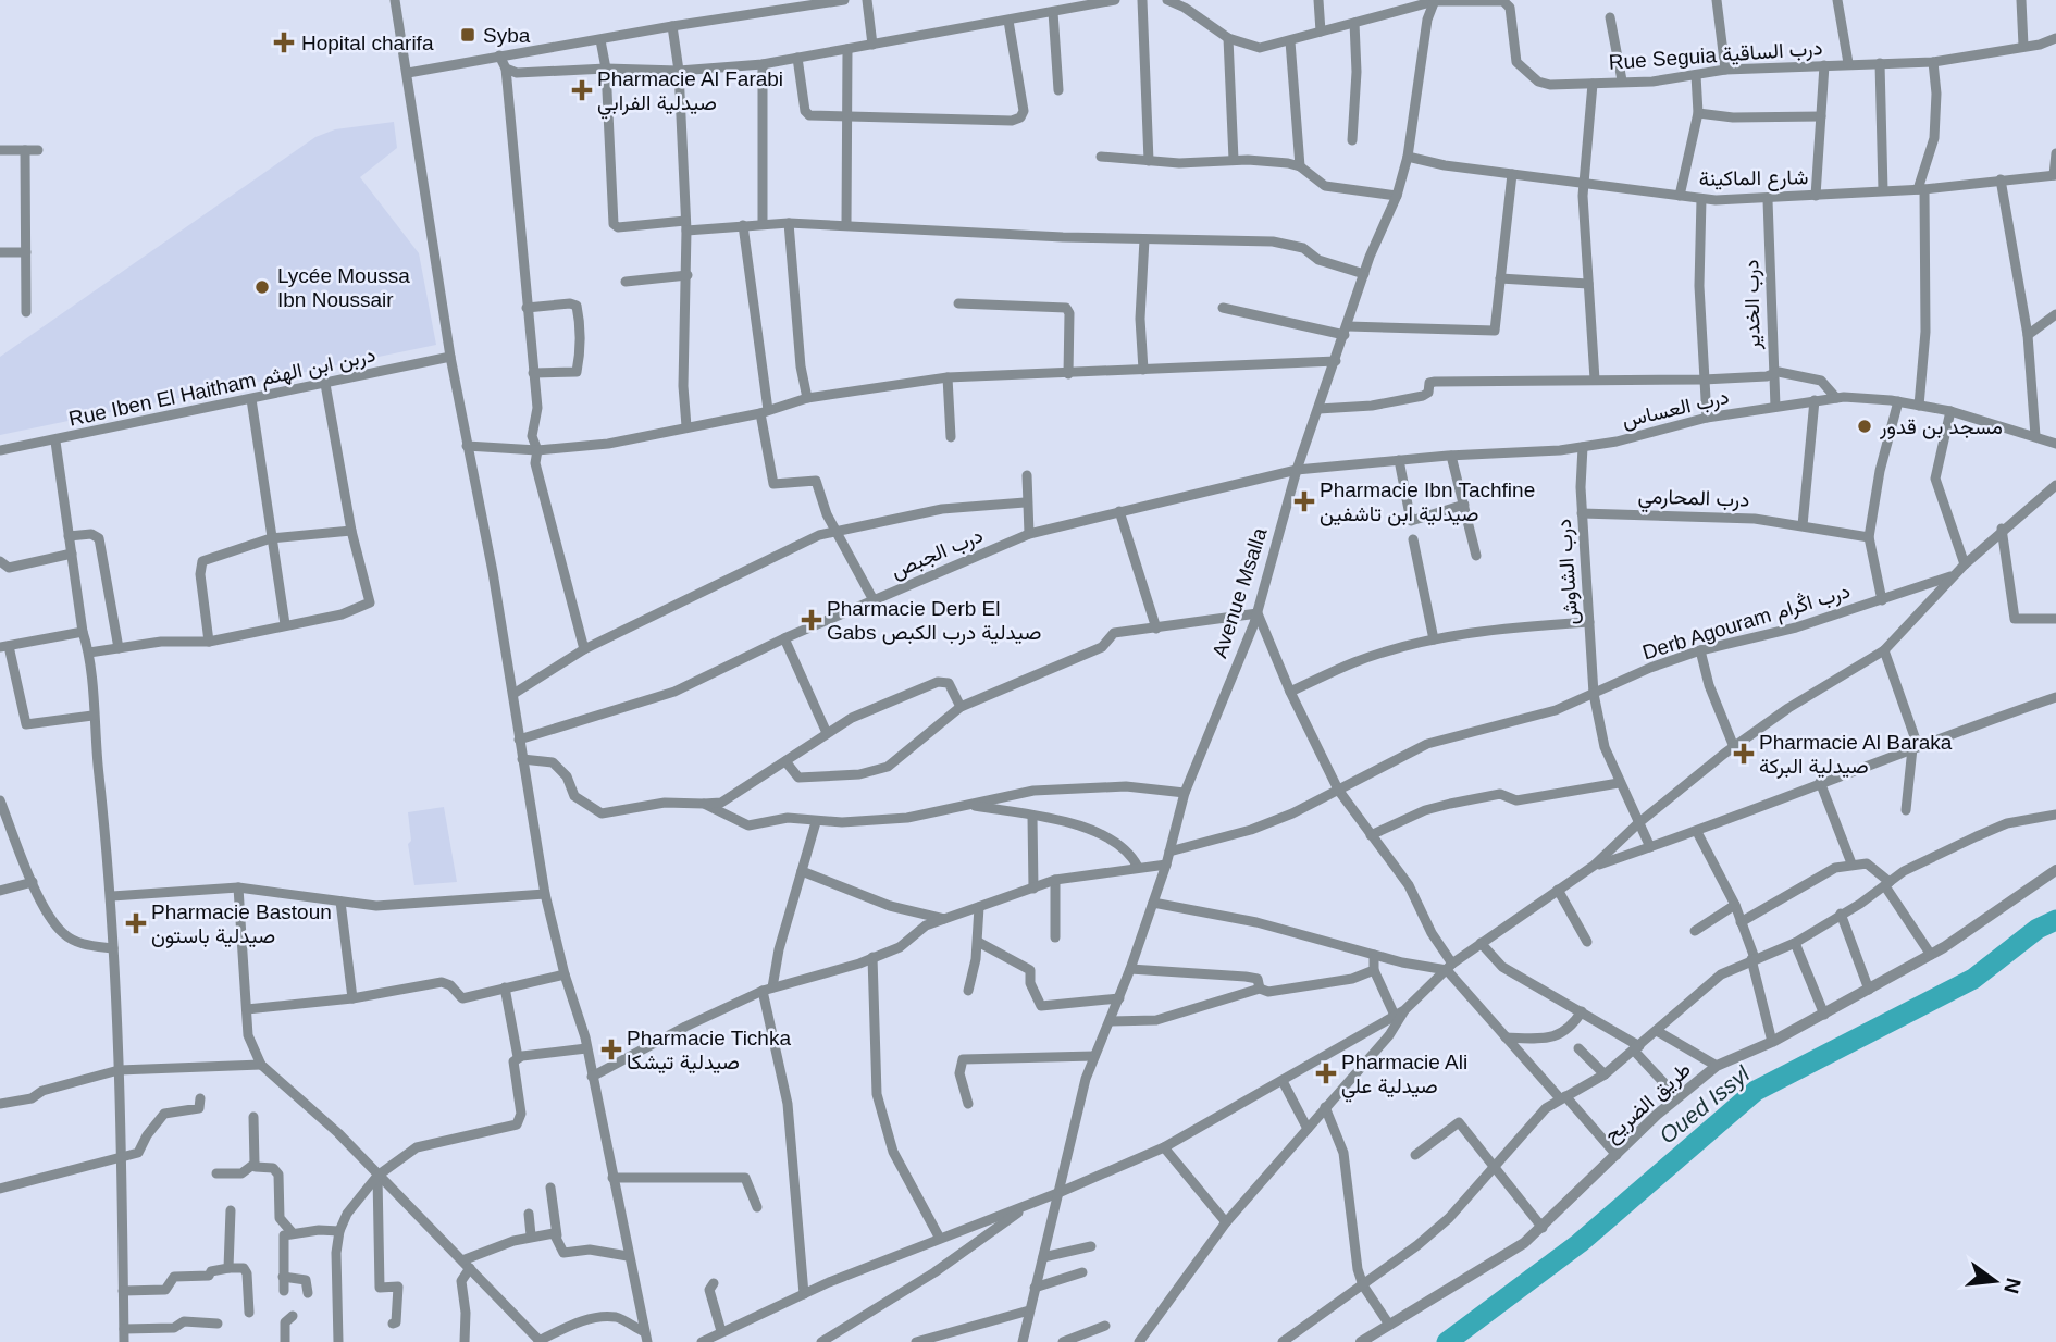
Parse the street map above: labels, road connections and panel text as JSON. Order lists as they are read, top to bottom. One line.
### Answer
{"streets":{"street":["Rue Seguia درب الساقية","شارع الماكينة","درب الخدير","Rue Iben El Haitham دربن ابن الهثم","درب العساس","درب المحارمي","درب الجبص","درب الشاوش","Avenue Msalla","Derb Agouram درب اڭرام","طريق الضريح"]},"crossings":[["Rue Seguia درب الساقية","Avenue Msalla"],["شارع الماكينة","درب الخدير"],["شارع الماكينة","Avenue Msalla"],["درب الخدير","درب العساس"],["درب العساس","درب الجبص"],["درب العساس","درب الشاوش"],["درب العساس","Avenue Msalla"],["درب المحارمي","درب الشاوش"],["درب الجبص","Avenue Msalla"],["درب الشاوش","Derb Agouram درب اڭرام"],["Avenue Msalla","Derb Agouram درب اڭرام"]],"water":["Oued Issyl"],"places":{"transit":["Syba"],"health":["Hopital charifa","Pharmacie Al Farabi صيدلية الفرابي","Pharmacie Ibn Tachfine صيدلية ابن تاشفين","Pharmacie Derb El Gabs صيدلية درب الكبص","Pharmacie Al Baraka صيدلية البركة","Pharmacie Bastoun صيدلية باستون","Pharmacie Tichka صيدلية تيشكا","Pharmacie Ali صيدلية علي"],"other":["Lycée Moussa Ibn Noussair","مسجد بن قدور"]},"north":"right"}
